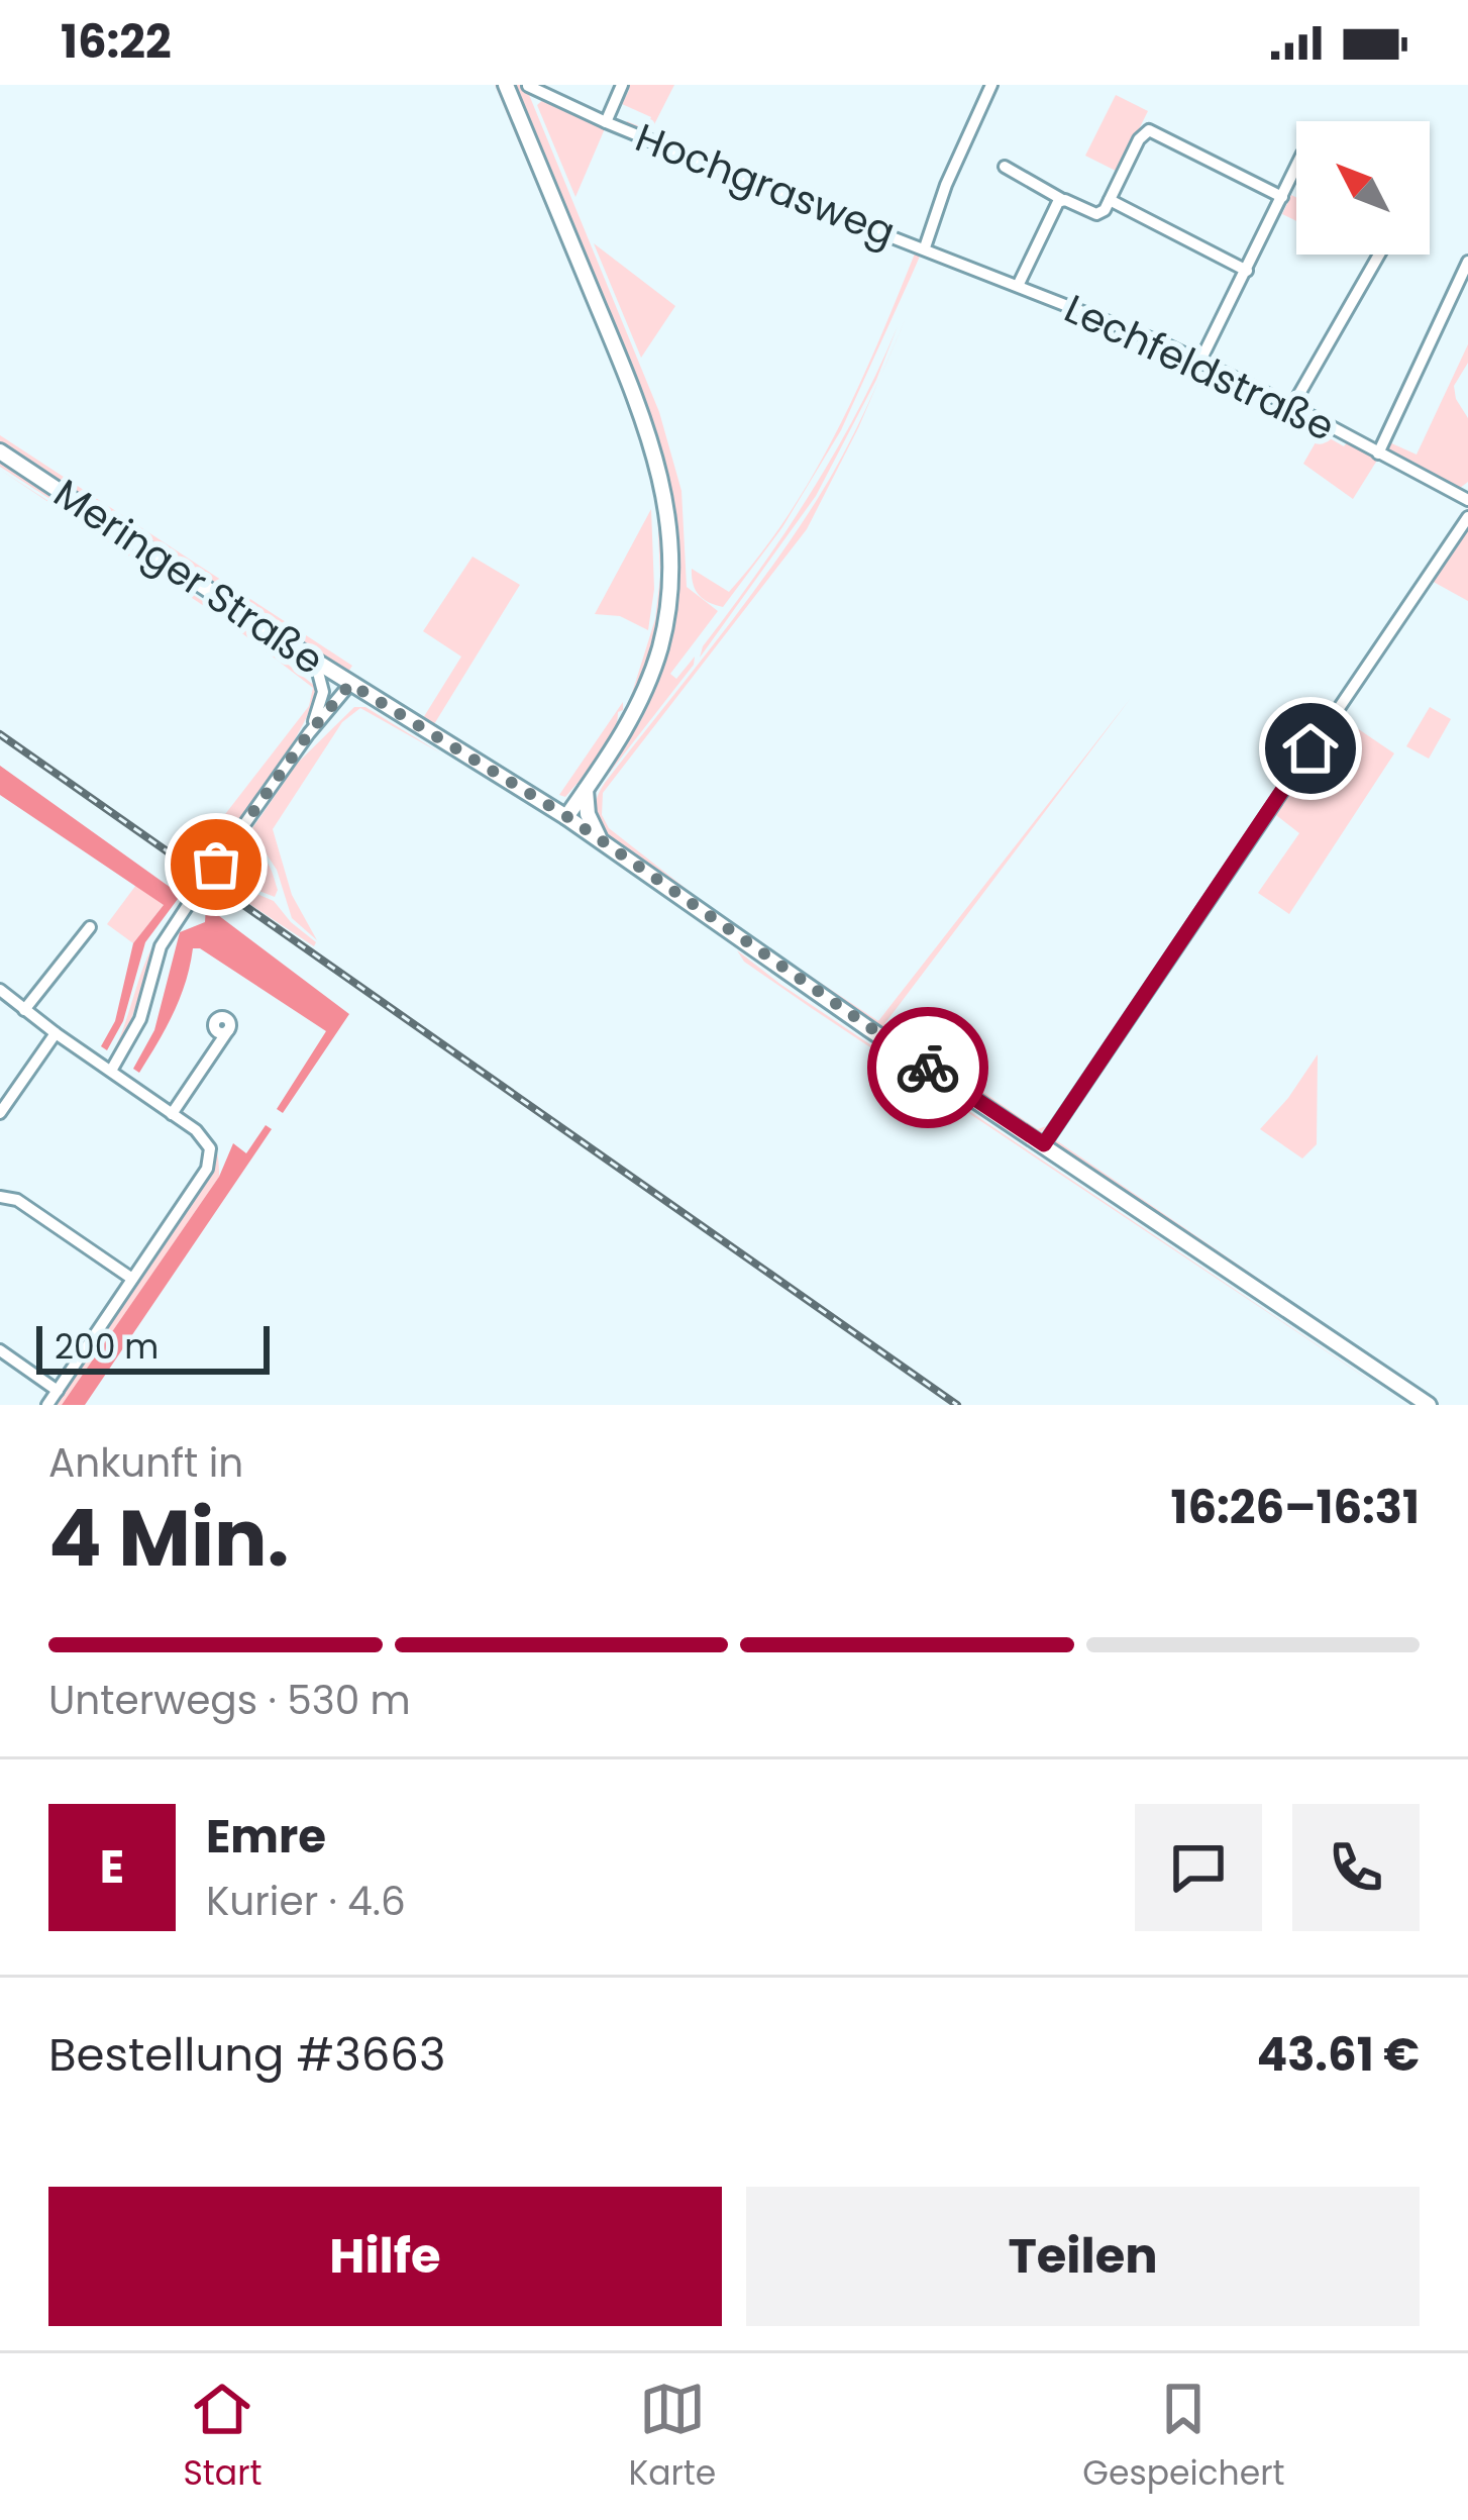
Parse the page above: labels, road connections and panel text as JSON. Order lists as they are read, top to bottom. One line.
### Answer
{"streets":{"main road":["Meringer Straße"],"street":["Hochgrasweg","Lechfeldstraße"]},"crossings":[["Hochgrasweg","Lechfeldstraße"]],"scale_bar":"200 m","north":"top left","page":{"status":"16:22","scale":"200 m","heading":["4 Min.","Ankunft in","16:26–16:31"],"panel":["Emre","Kurier · 4.6","Bestellung #3663","43.61 €"],"bar":"Unterwegs · 530 m","round":"E","buttons":["Hilfe","Teilen"],"tabs":["Start","Karte","Gespeichert"]}}
